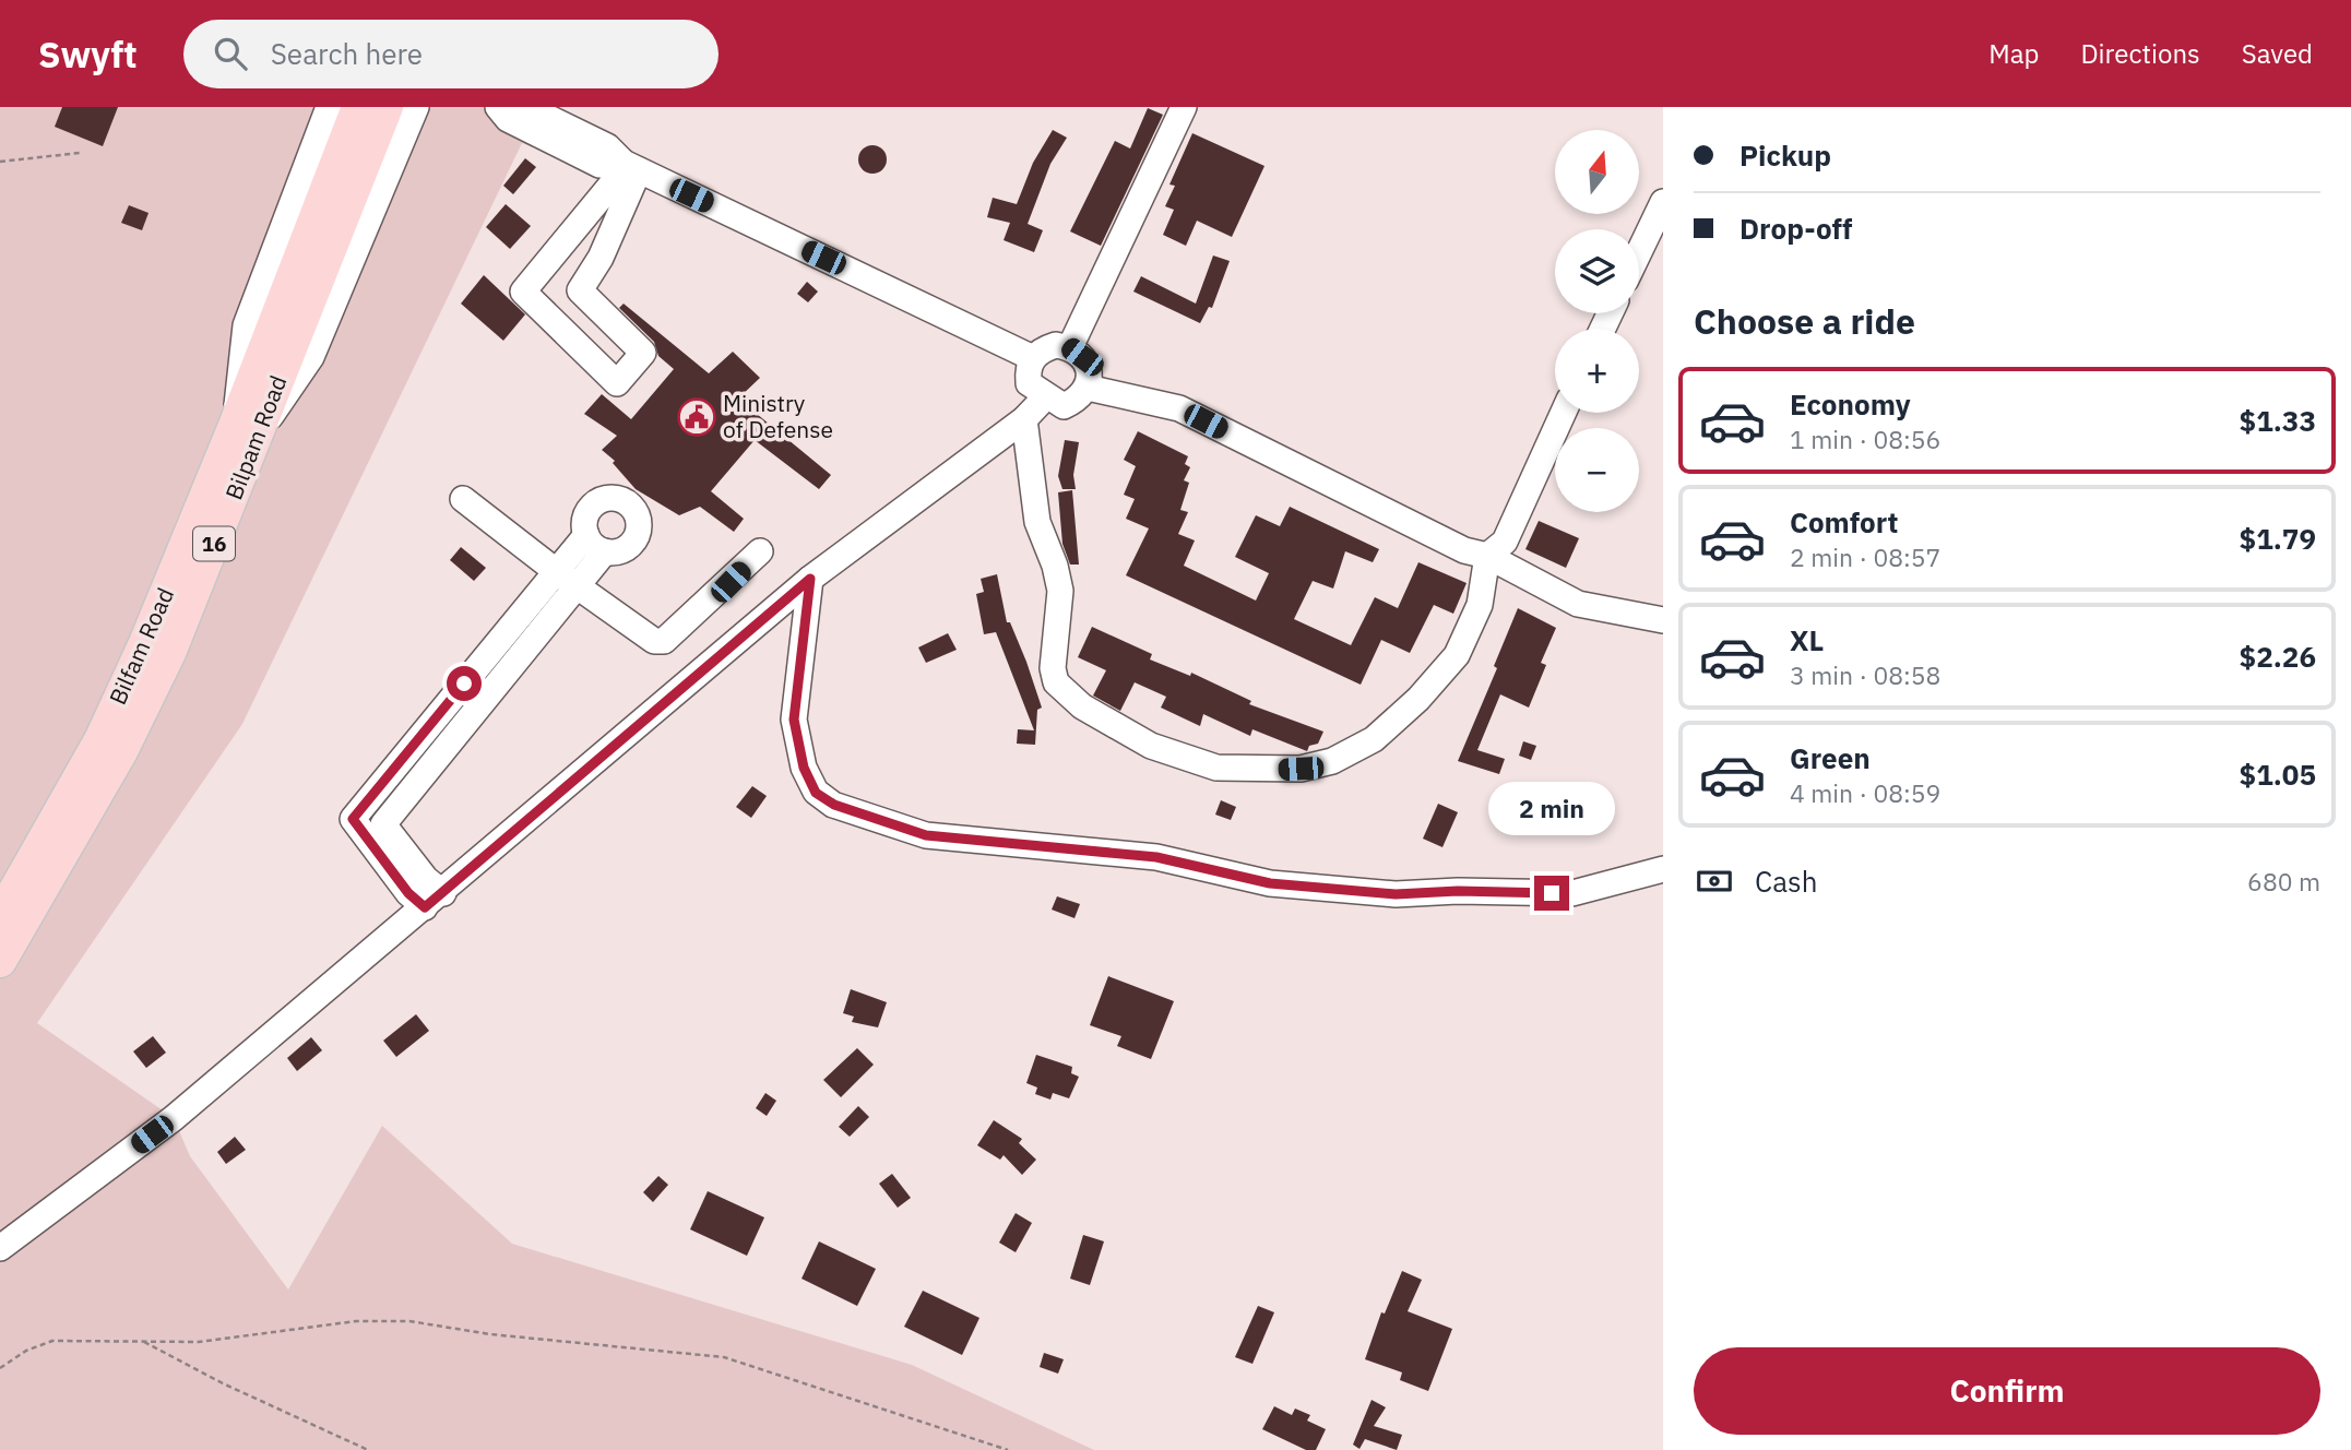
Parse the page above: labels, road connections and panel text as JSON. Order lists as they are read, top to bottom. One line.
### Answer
{"streets":{"main road":["Bilpam Road","16","Bilfam Road"]},"crossings":[["Bilpam Road","Bilfam Road"]],"places":{"public building":["Ministry of Defense"]},"north":"top","page":{"header":"Swyft","search":"Search here","nav":["Map","Directions","Saved"],"banner":["Pickup","Drop-off"],"map_buttons":["+","−"],"heading":"Choose a ride","list":[{"name":"Economy","note":"1 min · 08:56","value":"$1.33"},{"name":"Comfort","note":"2 min · 08:57","value":"$1.79"},{"name":"XL","note":"3 min · 08:58","value":"$2.26"},{"name":"Green","note":"4 min · 08:59","value":"$1.05"}],"bubble":"2 min","pay":["Cash","680 m"],"buttons":"Confirm"}}
